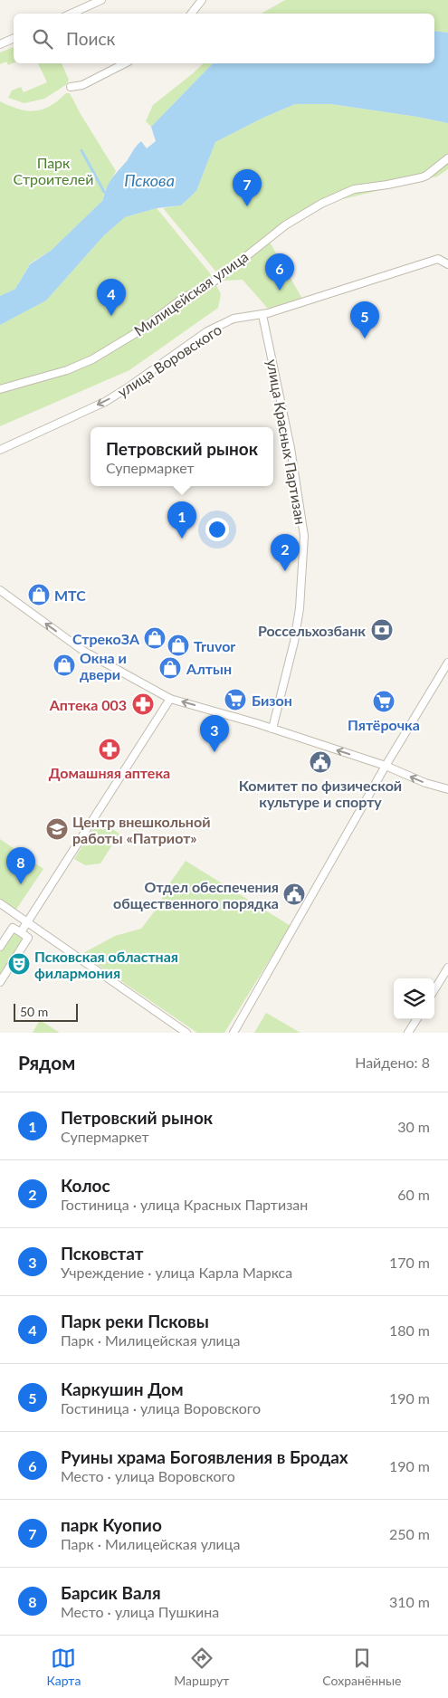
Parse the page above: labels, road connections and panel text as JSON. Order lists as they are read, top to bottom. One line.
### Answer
{"streets":{"street":["Милицейская улица","улица Воровского","улица Красных Партизан"]},"crossings":[["улица Воровского","улица Красных Партизан"]],"one_way":["улица Воровского"],"water":["Пскова"],"parks":["Парк Строителей"],"places":{"shop":["МТС","СтрекоЗА","Truvor","Окна и двери","Алтын"],"bank":["Россельхозбанк"],"supermarket":["Бизон","Пятёрочка"],"pharmacy":["Аптека 003","Домашняя аптека"],"public building":["Комитет по физической культуре и спорту","Отдел обеспечения общественного порядка"],"school or university":["Центр внешкольной работы «Патриот»"],"theatre":["Псковская областная филармония"]},"scale_bar":"50 m","page":{"search":"Поиск","pins":["7","6","4","5","1","2","3","8"],"popup":["Петровский рынок","Супермаркет"],"scale":"50 m","heading":["Рядом","Найдено: 8"],"list":[{"mark":"1","name":"Петровский рынок","note":"Супермаркет","value":"30 m"},{"mark":"2","name":"Колос","note":"Гостиница · улица Красных Партизан","value":"60 m"},{"mark":"3","name":"Псковстат","note":"Учреждение · улица Карла Маркса","value":"170 m"},{"mark":"4","name":"Парк реки Псковы","note":"Парк · Милицейская улица","value":"180 m"},{"mark":"5","name":"Каркушин Дом","note":"Гостиница · улица Воровского","value":"190 m"},{"mark":"6","name":"Руины храма Богоявления в Бродах","note":"Место · улица Воровского","value":"190 m"},{"mark":"7","name":"парк Куопио","note":"Парк · Милицейская улица","value":"250 m"},{"mark":"8","name":"Барсик Валя","note":"Место · улица Пушкина","value":"310 m"}],"nav":["Карта","Маршрут","Сохранённые"]}}
